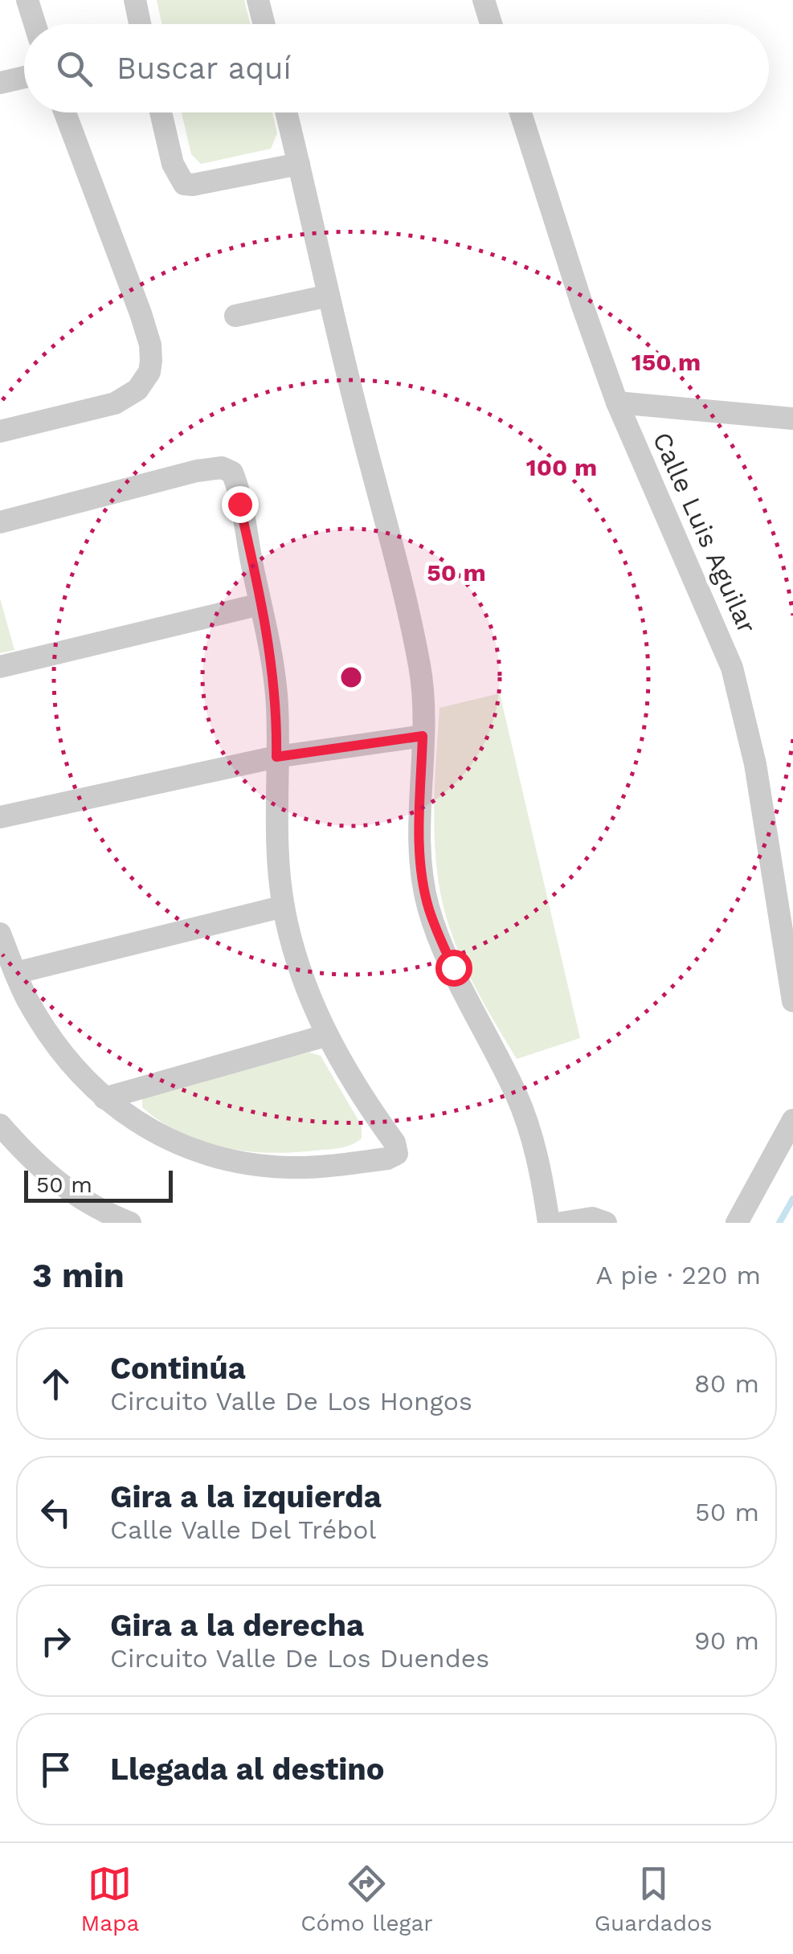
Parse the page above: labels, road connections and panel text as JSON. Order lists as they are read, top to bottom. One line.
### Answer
{"streets":{"street":["Calle Luis Aguilar"]},"scale_bar":"50 m","page":{"search":"Buscar aquí","scale":"50 m","heading":["3 min","A pie · 220 m"],"list":[["Continúa","Circuito Valle De Los Hongos","80 m"],["Gira a la izquierda","Calle Valle Del Trébol","50 m"],["Gira a la derecha","Circuito Valle De Los Duendes","90 m"],"Llegada al destino"],"nav":["Mapa","Cómo llegar","Guardados"]},"rings":["150 m","100 m","50 m"]}
